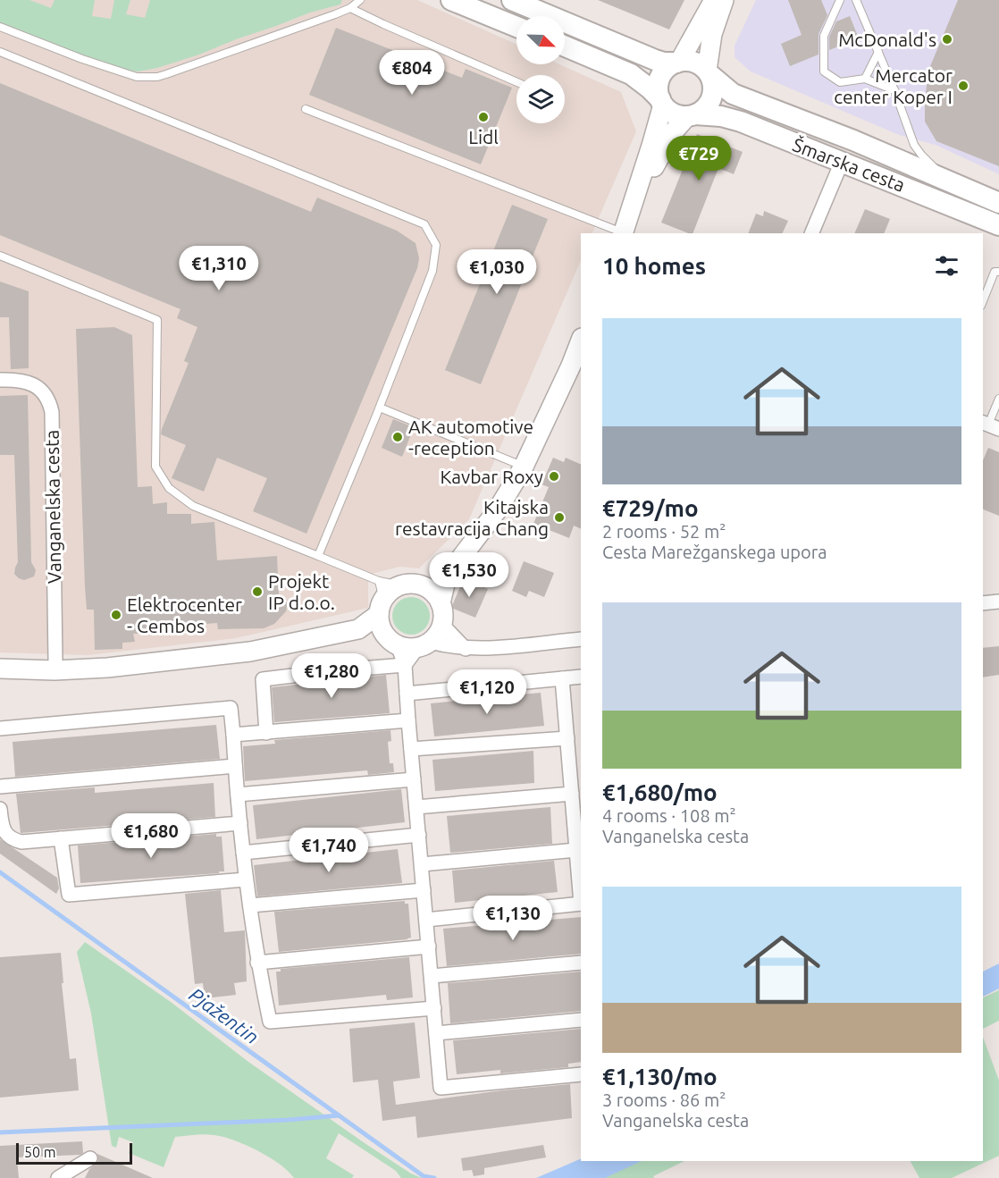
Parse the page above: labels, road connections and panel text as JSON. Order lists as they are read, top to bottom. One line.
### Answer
{"streets":{"main road":["Šmarska cesta"],"street":["Vanganelska cesta"]},"water":["Pjažentin"],"places":["McDonald's","Mercator center Koper I","Lidl","AK automotive -reception","Kavbar Roxy","Kitajska restavracija Chang","Projekt IP d.o.o.","Elektrocenter - Cembos"],"scale_bar":"50 m","north":"bottom right","page":{"price":["€804","€729","€1,310","€1,030","€1,530","€1,280","€1,120","€1,680","€1,740","€1,130"],"heading":"10 homes","list":[{"name":"€729/mo","note":"2 rooms · 52 m² · Cesta Marežganskega upora"},{"name":"€1,680/mo","note":"4 rooms · 108 m² · Vanganelska cesta"},{"name":"€1,130/mo","note":"3 rooms · 86 m² · Vanganelska cesta"}],"scale":"50 m"}}
